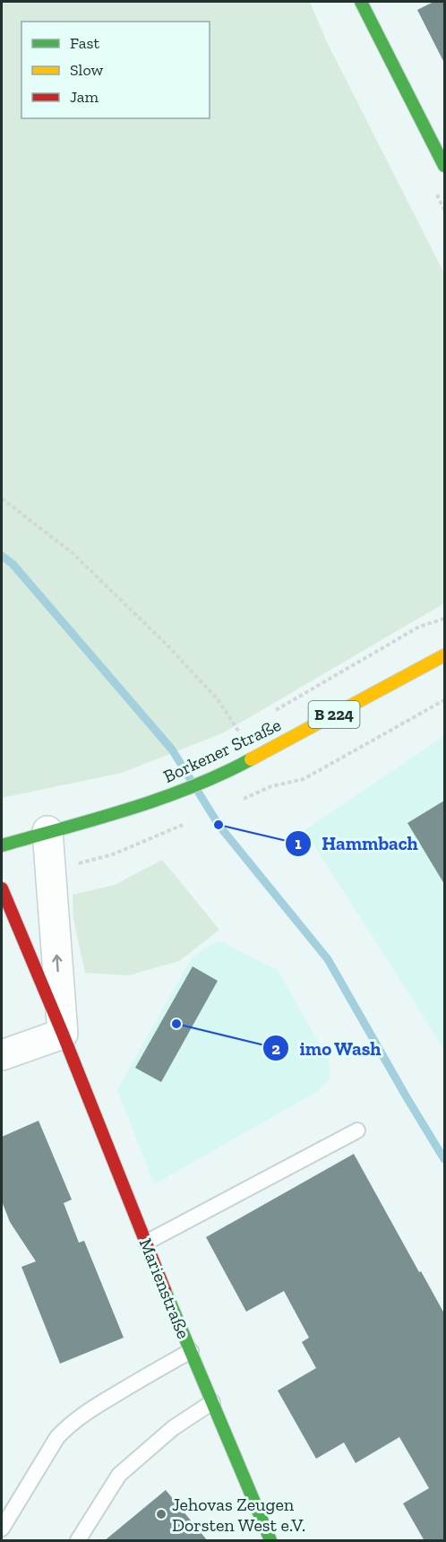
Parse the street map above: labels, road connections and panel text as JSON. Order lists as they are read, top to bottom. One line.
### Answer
{"streets":{"street":["B 224","Borkener Straße","Marienstraße"]},"crossings":[["Borkener Straße","Marienstraße"]],"places":["Hammbach","imo Wash","Jehovas Zeugen Dorsten West e.V."],"legend":["Fast","Slow","Jam"]}
